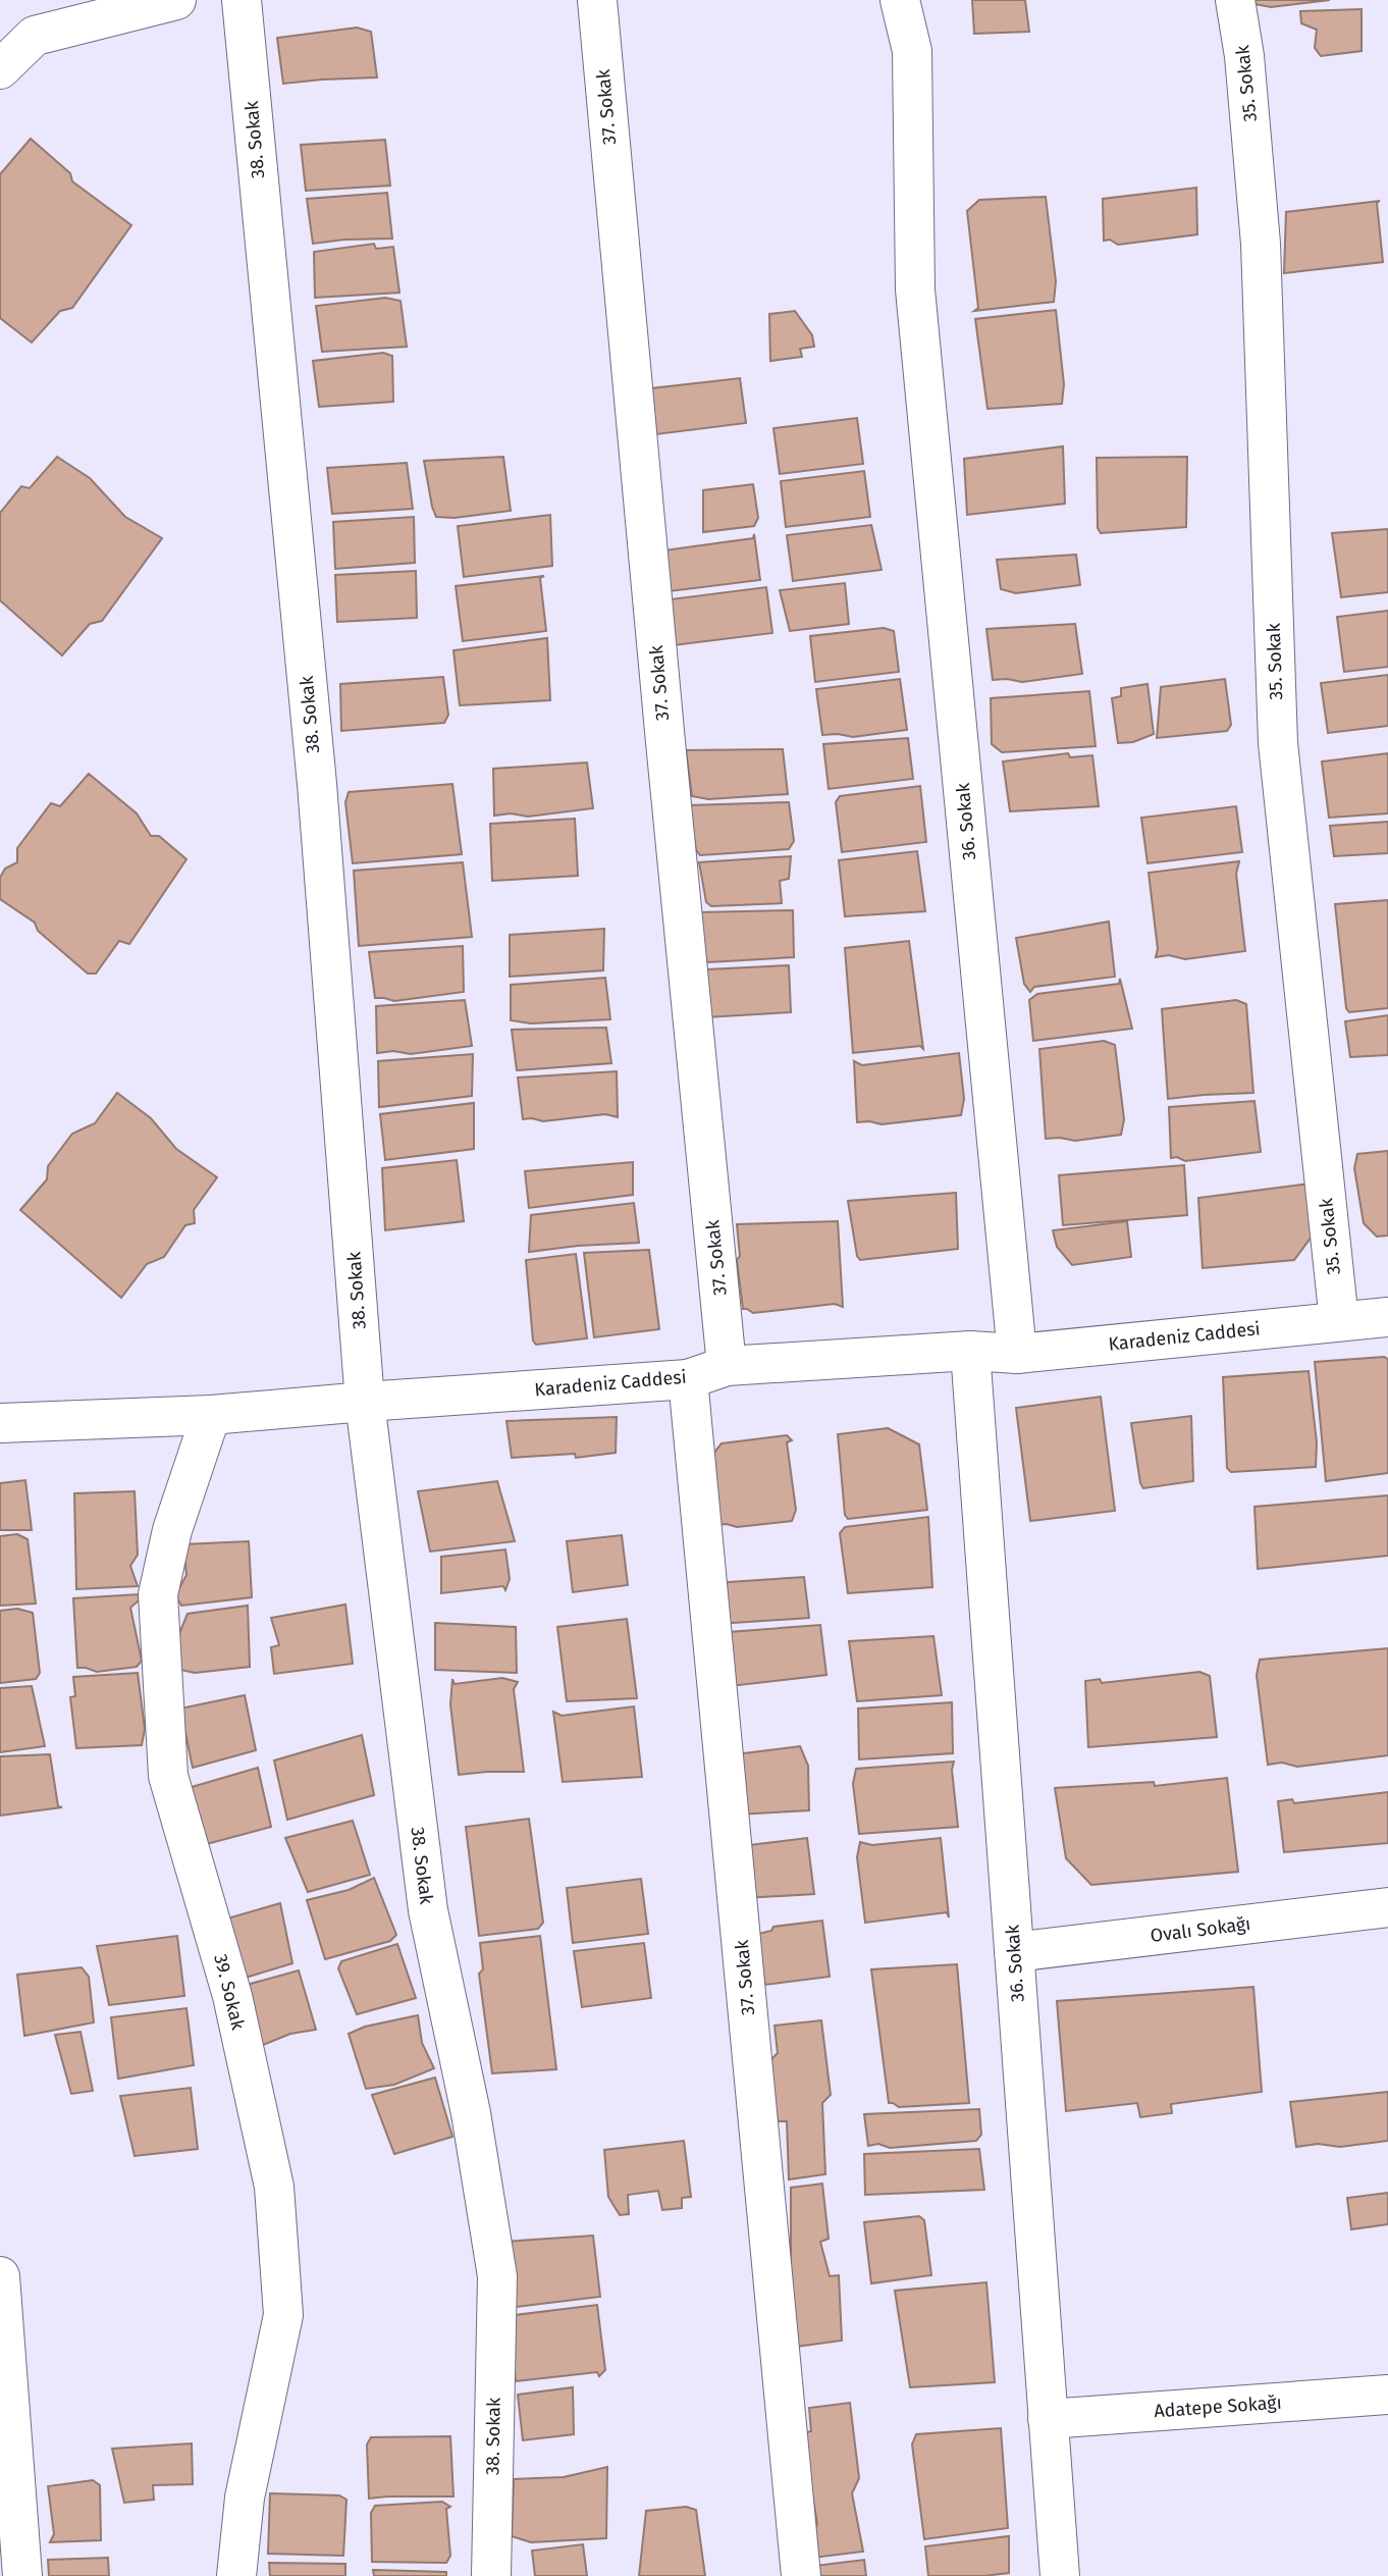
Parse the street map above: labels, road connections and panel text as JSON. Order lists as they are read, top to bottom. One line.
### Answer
{"streets":{"street":["35. Sokak","37. Sokak","38. Sokak","36. Sokak","Karadeniz Caddesi","Ovalı Sokağı","39. Sokak","Adatepe Sokağı"]},"crossings":[["35. Sokak","Karadeniz Caddesi"],["37. Sokak","Karadeniz Caddesi"],["38. Sokak","Karadeniz Caddesi"],["36. Sokak","Karadeniz Caddesi"],["36. Sokak","Ovalı Sokağı"],["36. Sokak","Adatepe Sokağı"],["Karadeniz Caddesi","39. Sokak"]]}
